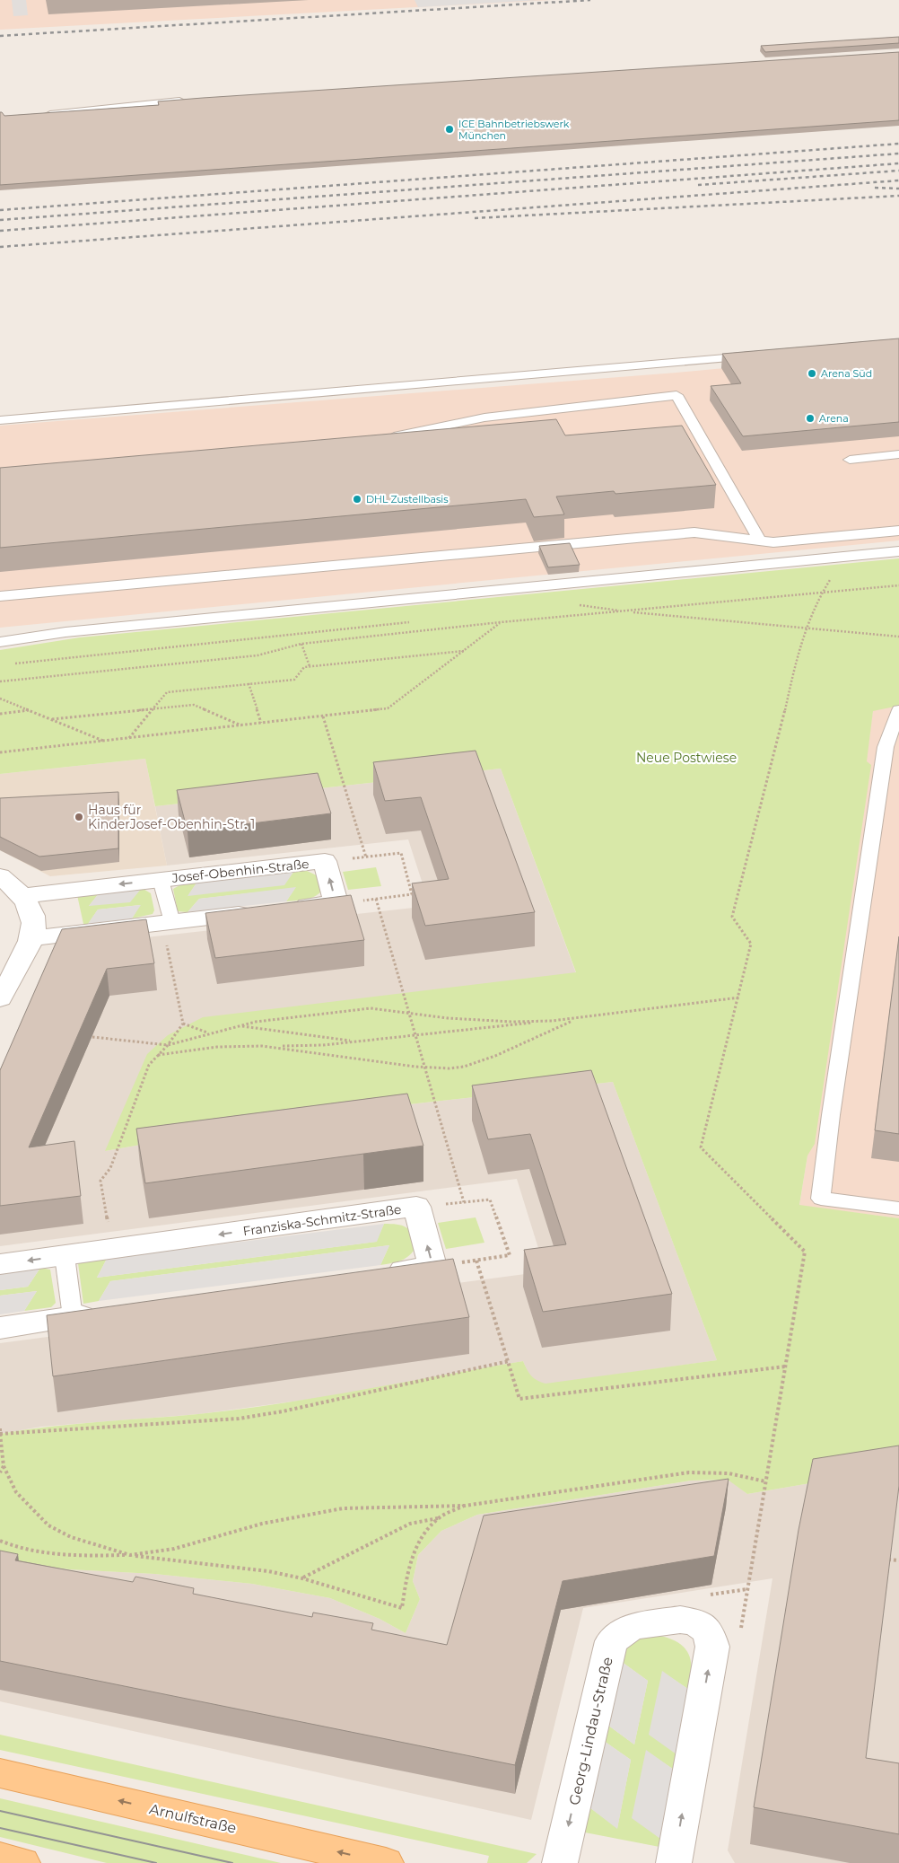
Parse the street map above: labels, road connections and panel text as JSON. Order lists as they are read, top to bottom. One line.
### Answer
{"streets":{"main road":["Arnulfstraße"],"street":["Josef-Obenhin-Straße","Franziska-Schmitz-Straße","Georg-Lindau-Straße"]},"one_way":["Franziska-Schmitz-Straße","Arnulfstraße"],"parks":["Neue Postwiese"],"places":["ICE Bahnbetriebswerk München","Arena Süd","Arena","DHL Zustellbasis","Haus für KinderJosef-Obenhin-Str. 1"]}
